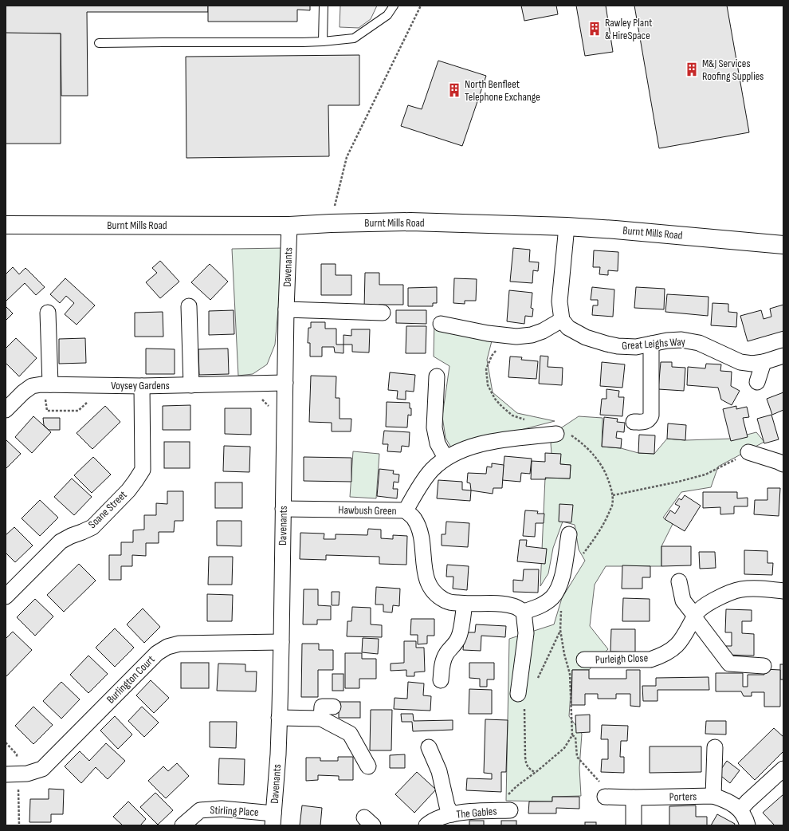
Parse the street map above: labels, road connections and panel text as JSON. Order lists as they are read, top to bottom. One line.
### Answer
{"streets":{"street":["Burnt Mills Road","Davenants","Great Leighs Way","Voysey Gardens","Soane Street","Hawbush Green","Purleigh Close","Burlington Court","Porters","Stirling Place","The Gables"]},"crossings":[["Burnt Mills Road","Davenants"],["Davenants","Voysey Gardens"],["Davenants","Hawbush Green"],["Davenants","Burlington Court"],["Davenants","Stirling Place"],["Voysey Gardens","Soane Street"]],"places":{"building":["Rawley Plant & HireSpace","M&J Services Roofing Supplies","North Benfleet Telephone Exchange"]}}
